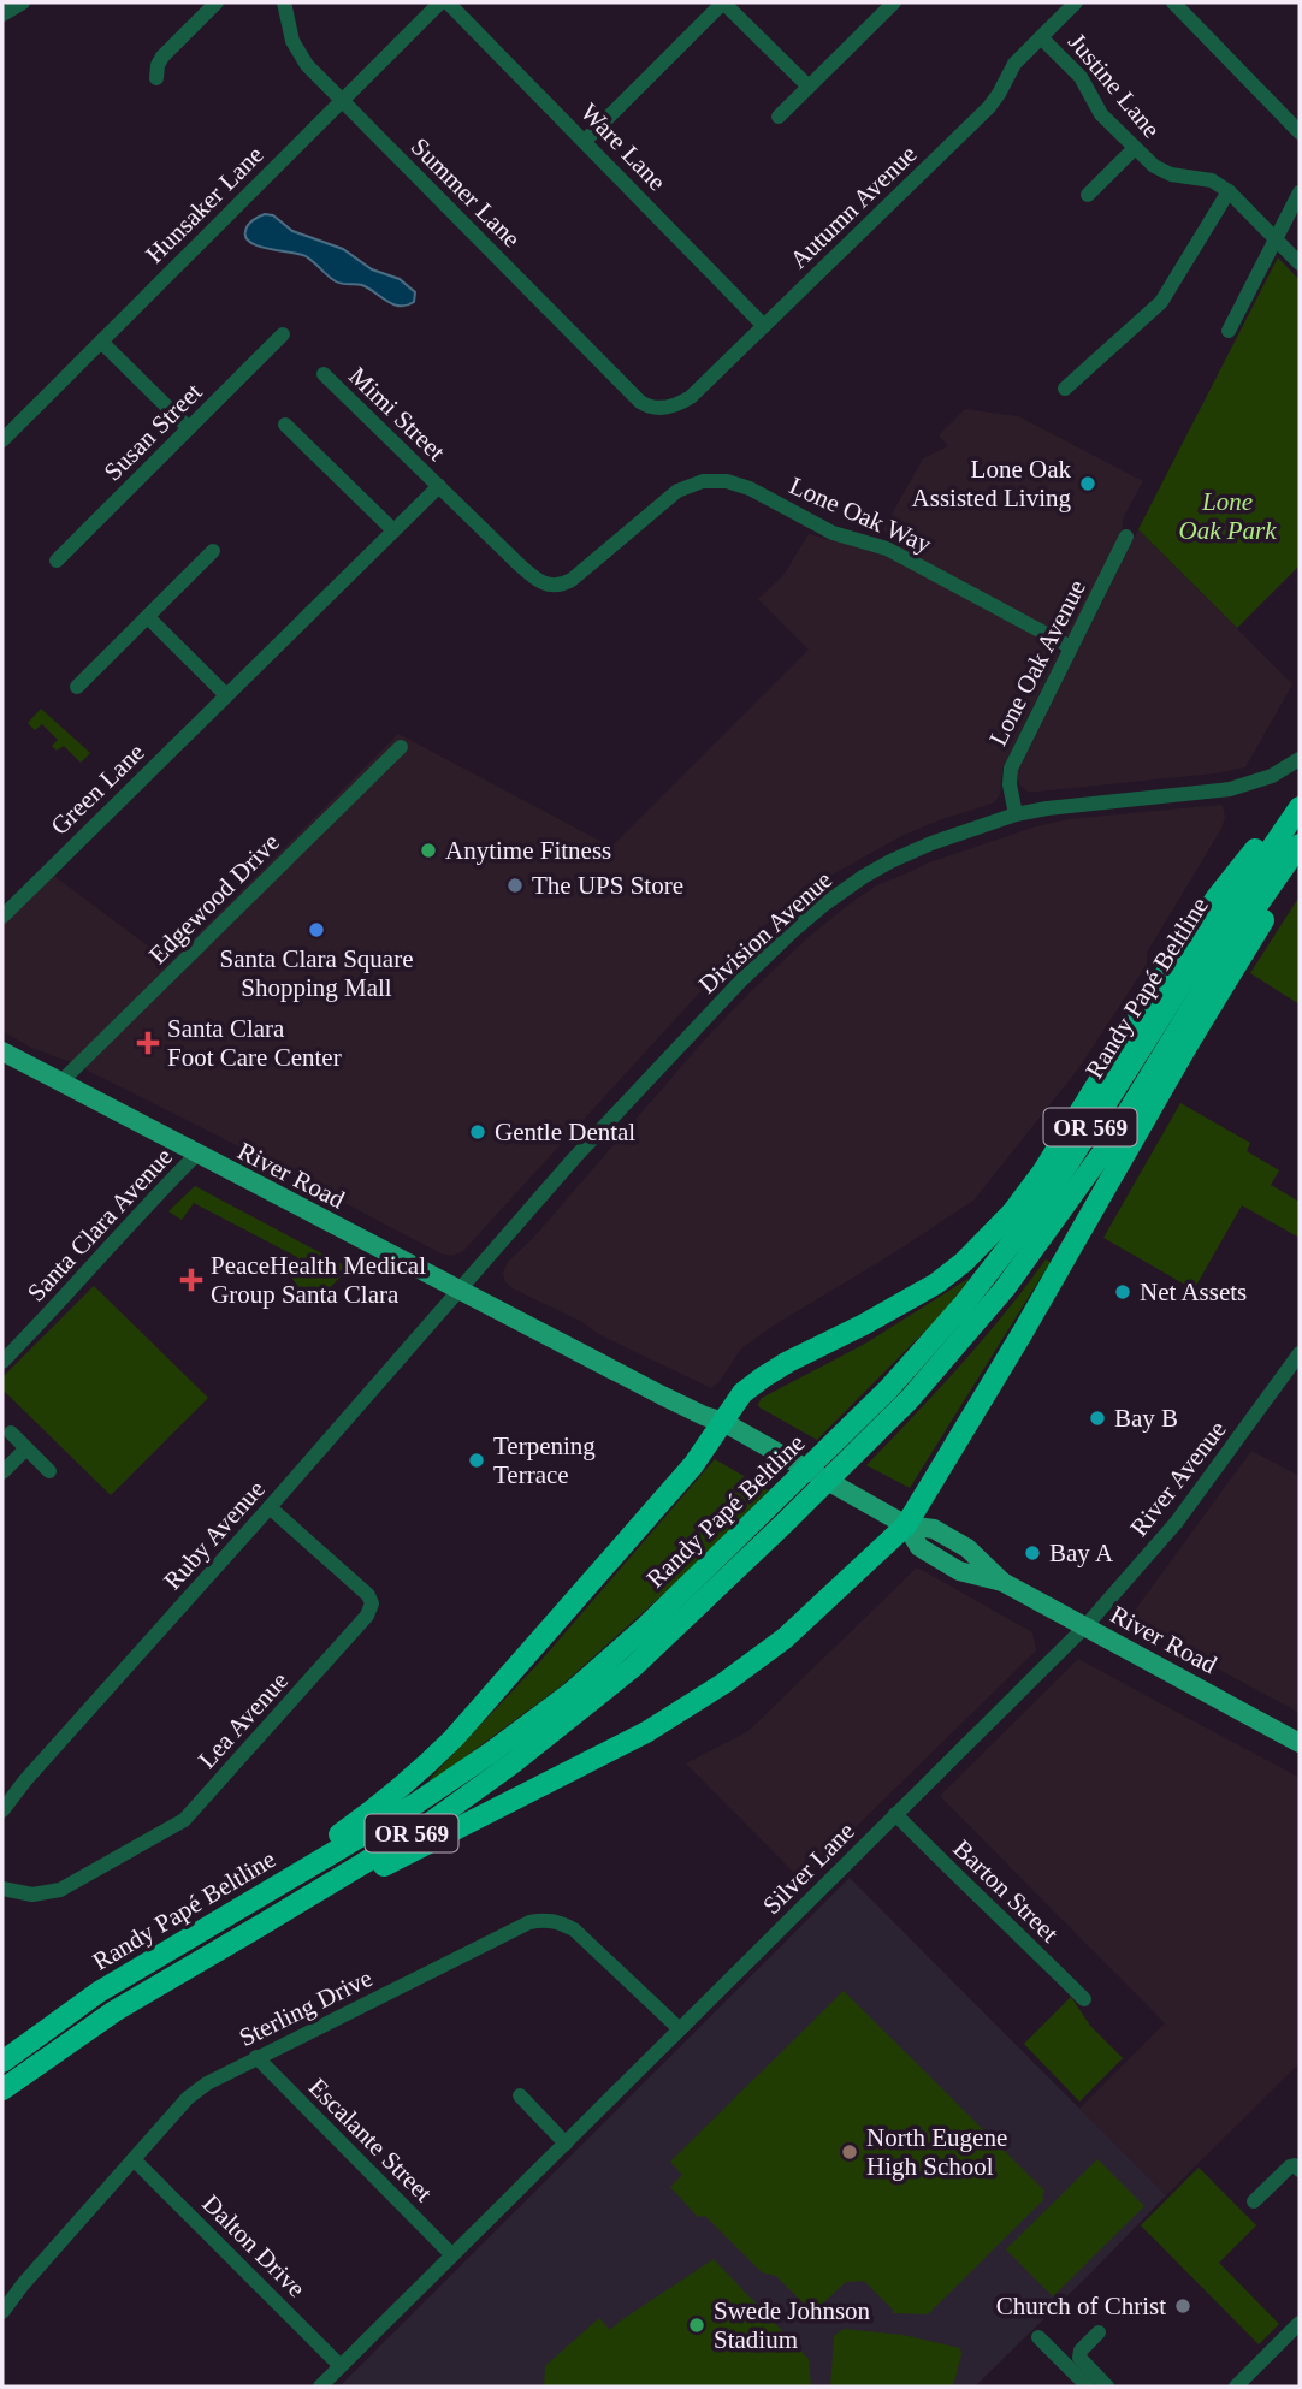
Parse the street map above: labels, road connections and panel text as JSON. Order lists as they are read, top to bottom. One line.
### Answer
{"streets":{"highway":["Randy Papé Beltline","OR 569"],"main road":["River Road"],"street":["Justine Lane","Ware Lane","Summer Lane","Hunsaker Lane","Autumn Avenue","Mimi Street","Susan Street","Lone Oak Way","Lone Oak Avenue","Green Lane","Edgewood Drive","Division Avenue","Santa Clara Avenue","River Avenue","Ruby Avenue","Lea Avenue","Silver Lane","Barton Street","Sterling Drive","Escalante Street","Dalton Drive"]},"crossings":[["Justine Lane","Autumn Avenue"],["Ware Lane","Autumn Avenue"],["Summer Lane","Hunsaker Lane"],["Summer Lane","Autumn Avenue"],["Mimi Street","Lone Oak Way"],["Mimi Street","Green Lane"],["Lone Oak Way","Lone Oak Avenue"],["Lone Oak Way","Green Lane"],["Lone Oak Avenue","Division Avenue"],["Edgewood Drive","River Road"],["Division Avenue","River Road"],["Division Avenue","Ruby Avenue"],["River Road","Santa Clara Avenue"],["River Road","River Avenue"],["River Road","Ruby Avenue"],["River Road","Silver Lane"],["River Avenue","Silver Lane"],["Ruby Avenue","Lea Avenue"],["Silver Lane","Barton Street"],["Silver Lane","Sterling Drive"],["Silver Lane","Escalante Street"],["Silver Lane","Dalton Drive"],["Sterling Drive","Escalante Street"],["Sterling Drive","Dalton Drive"]],"parks":["Lone Oak Park"],"places":{"other":["Lone Oak Assisted Living","Anytime Fitness","The UPS Store","Santa Clara Square Shopping Mall","Gentle Dental","Net Assets","Bay B","Terpening Terrace","Bay A","North Eugene High School","Church of Christ","Swede Johnson Stadium"],"health":["Santa Clara Foot Care Center","PeaceHealth Medical Group Santa Clara"]}}
